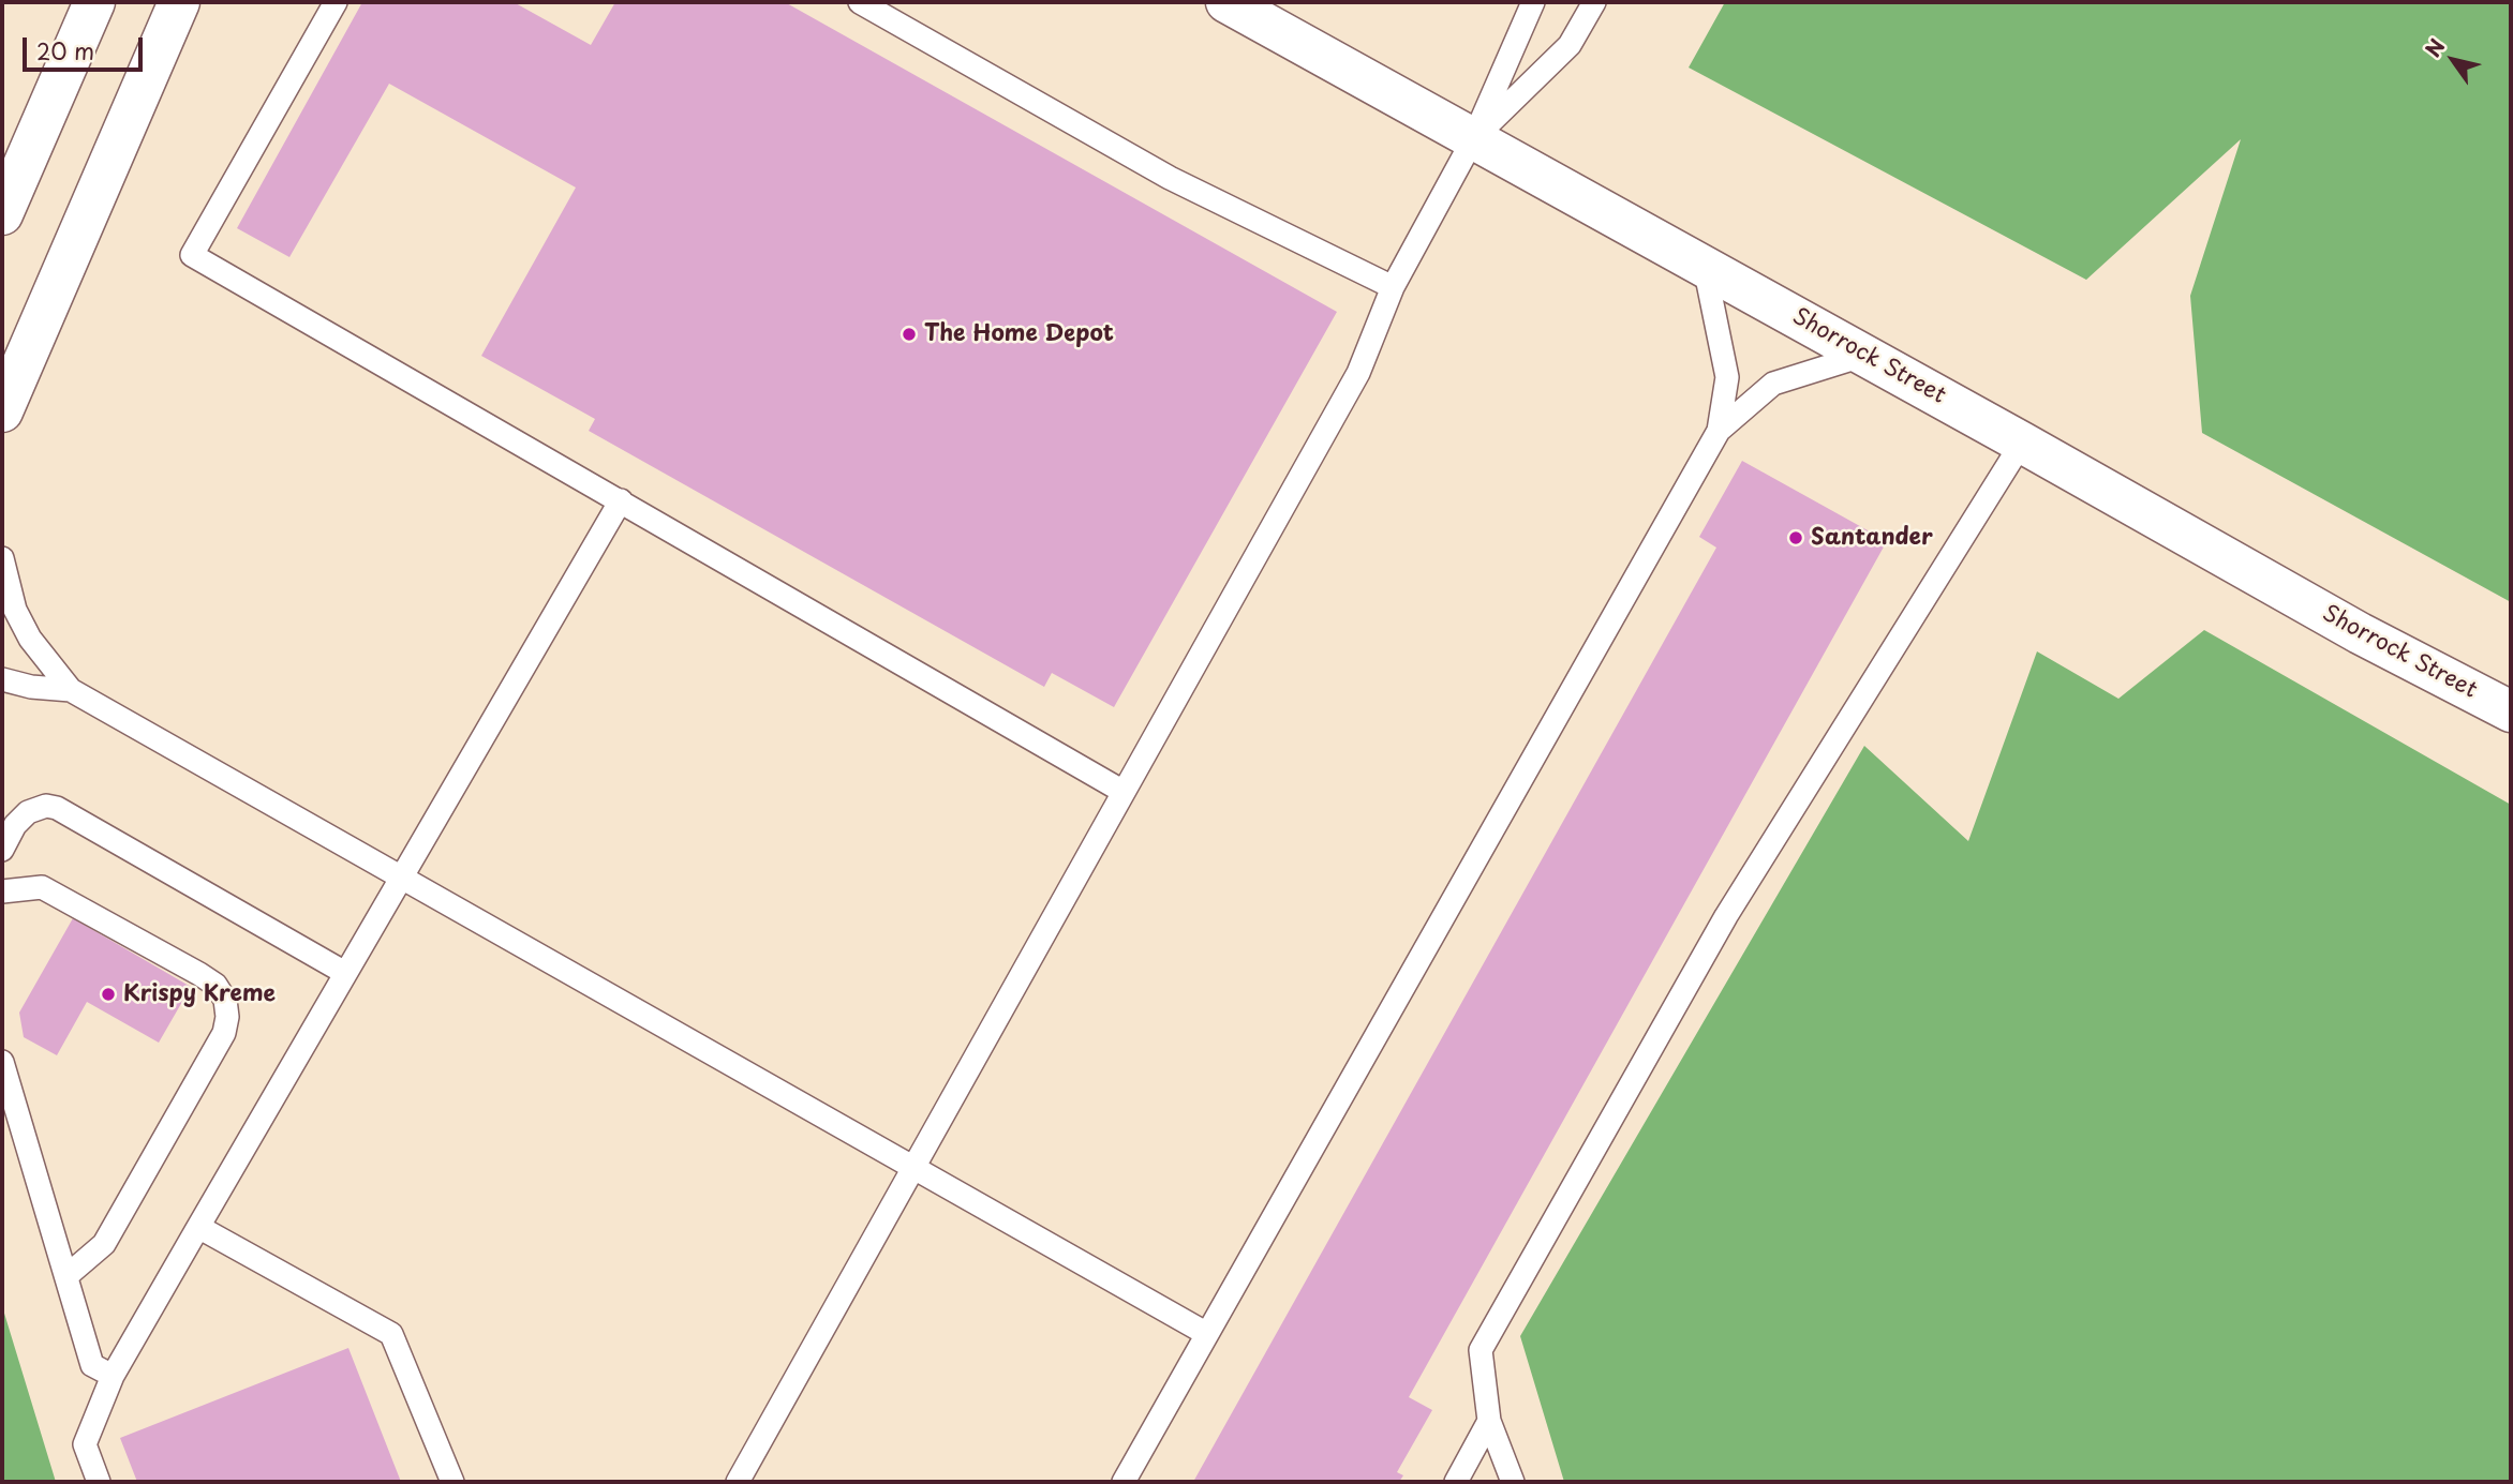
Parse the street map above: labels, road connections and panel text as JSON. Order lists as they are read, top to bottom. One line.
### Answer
{"streets":{"main road":["Shorrock Street"]},"places":["The Home Depot","Santander","Krispy Kreme"],"scale_bar":"20 m","north":"top left"}
